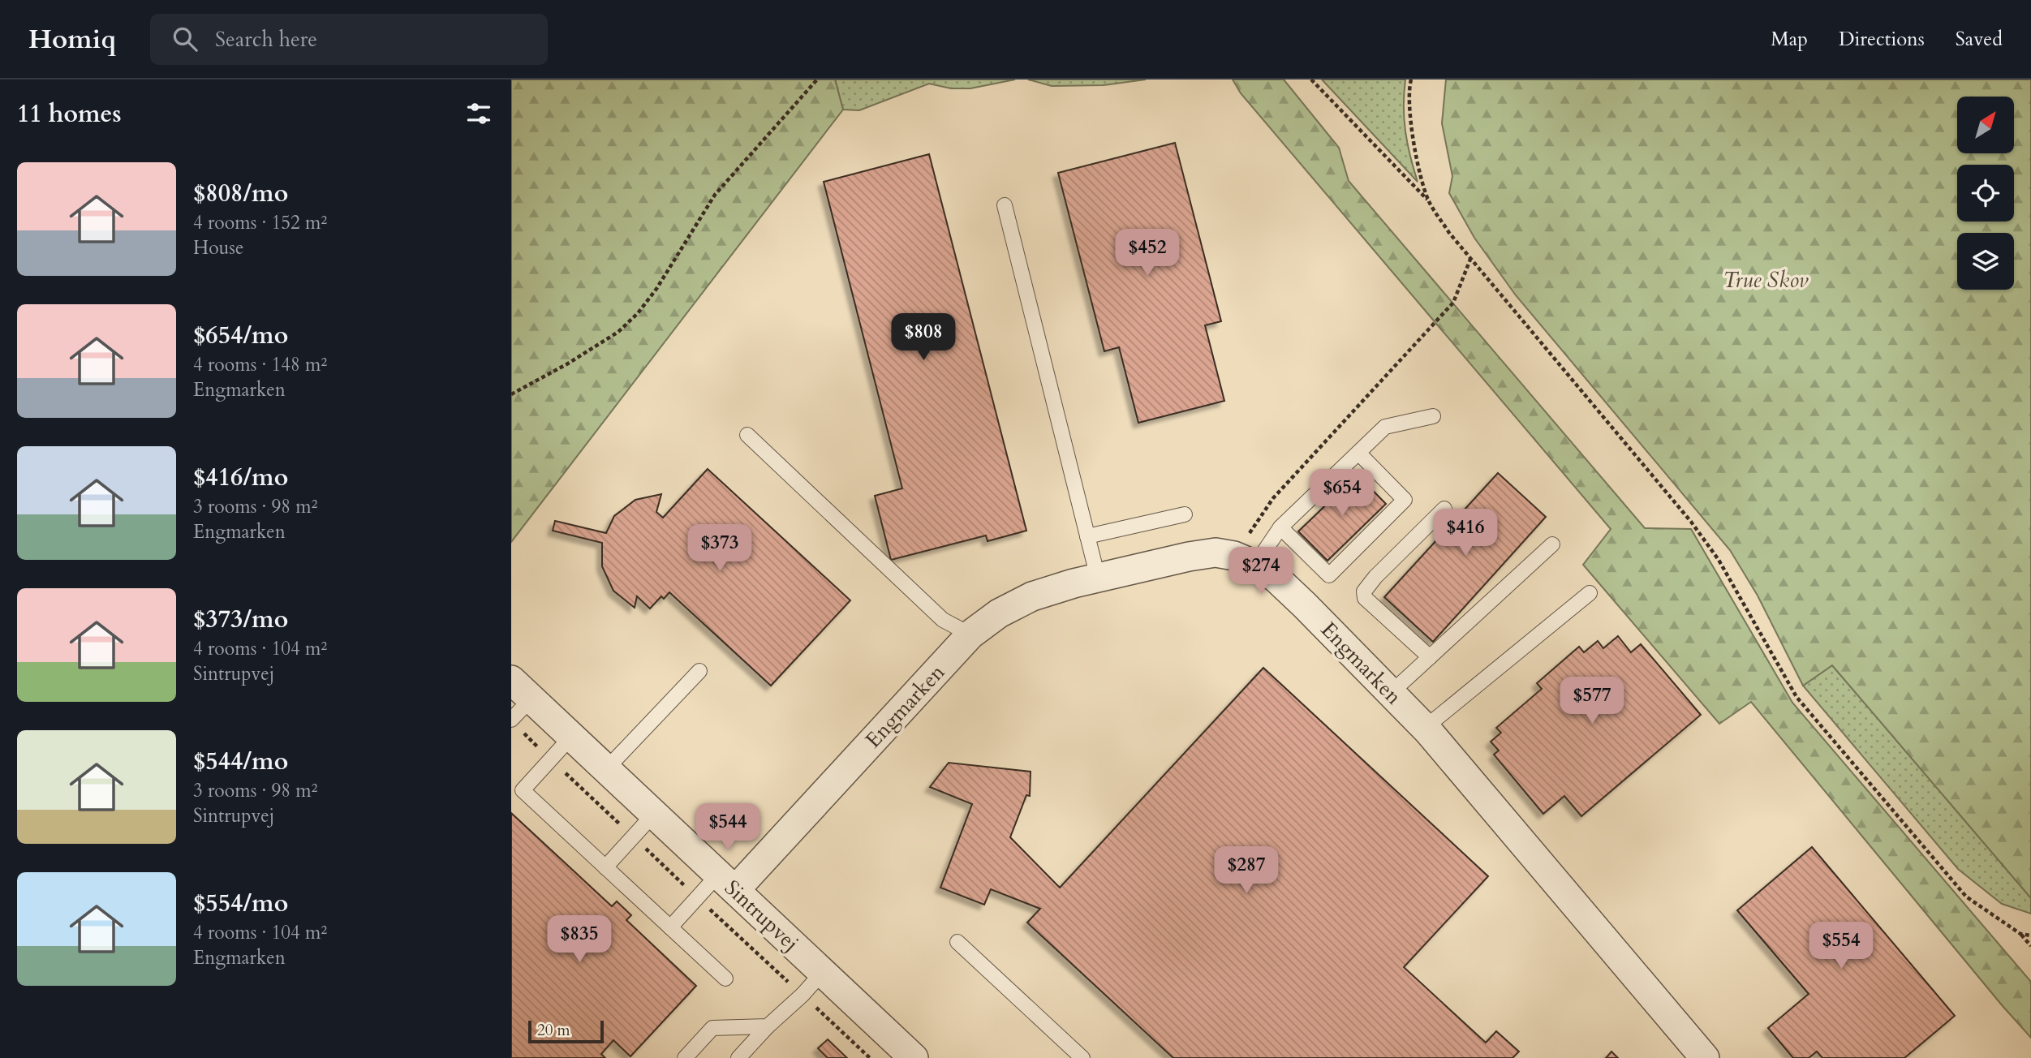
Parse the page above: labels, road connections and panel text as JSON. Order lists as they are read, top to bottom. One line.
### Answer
{"streets":{"street":["Engmarken","Sintrupvej"]},"crossings":[["Engmarken","Sintrupvej"]],"parks":["True Skov"],"scale_bar":"20 m","north":"top right","page":{"header":"Homiq","search":"Search here","nav":["Map","Directions","Saved"],"heading":"11 homes","list":[{"name":"$808/mo","note":"4 rooms · 152 m² · House"},{"name":"$654/mo","note":"4 rooms · 148 m² · Engmarken"},{"name":"$416/mo","note":"3 rooms · 98 m² · Engmarken"},{"name":"$373/mo","note":"4 rooms · 104 m² · Sintrupvej"},{"name":"$544/mo","note":"3 rooms · 98 m² · Sintrupvej"},{"name":"$554/mo","note":"4 rooms · 104 m² · Engmarken"}],"price":["$452","$808","$654","$416","$373","$274","$577","$544","$287","$835","$554"],"scale":"20 m"}}
